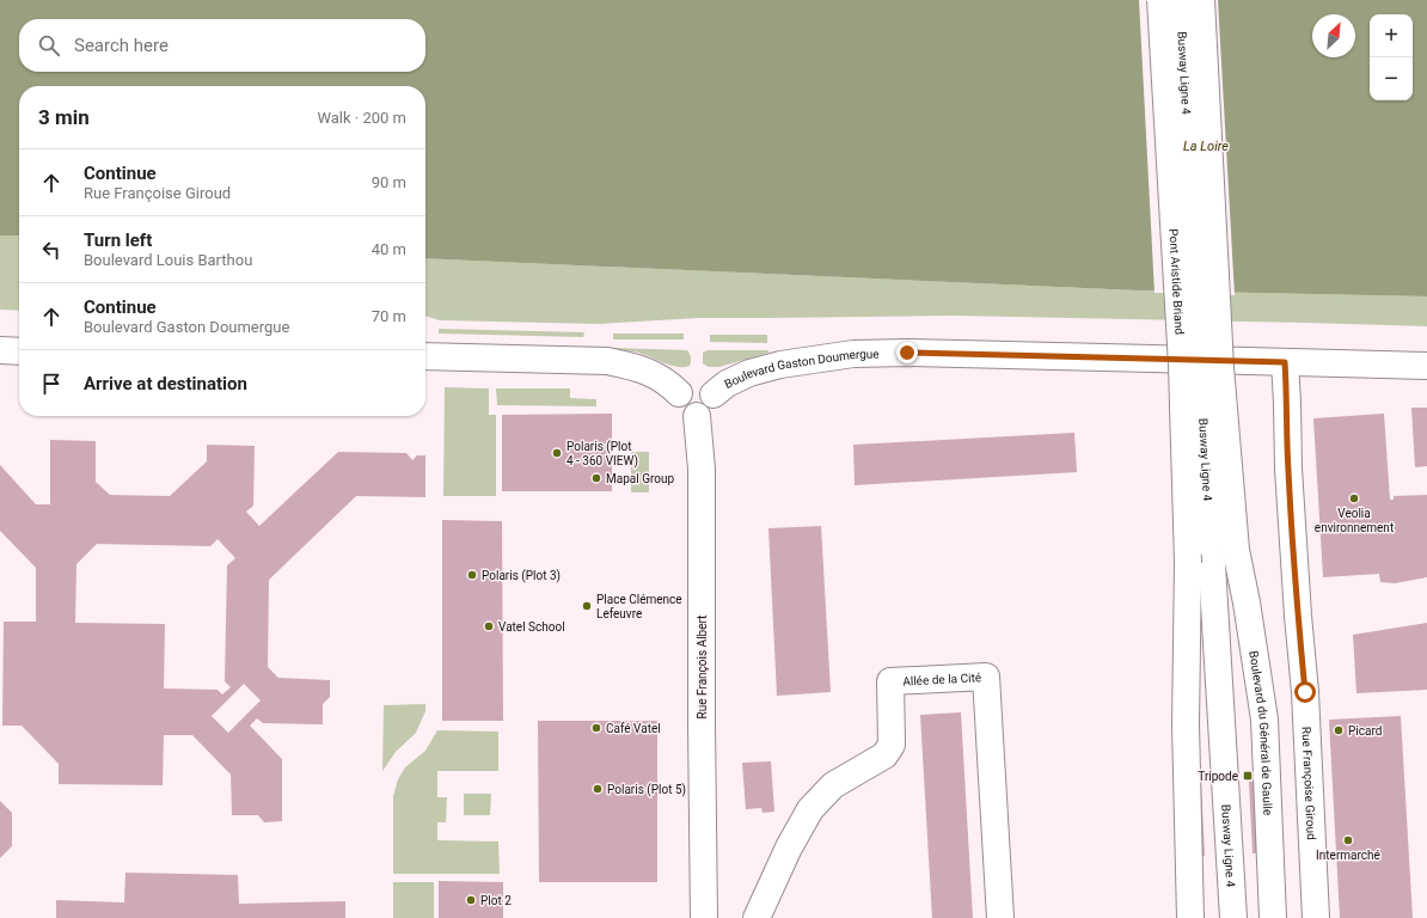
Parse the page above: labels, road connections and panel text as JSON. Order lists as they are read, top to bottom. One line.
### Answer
{"streets":{"street":["Busway Ligne 4","Pont Aristide Briand","Boulevard Gaston Doumergue","Rue François Albert","Allée de la Cité","Boulevard du Général de Gaulle","Rue Françoise Giroud"]},"crossings":[["Boulevard Gaston Doumergue","Rue François Albert"],["Boulevard Gaston Doumergue","Rue Françoise Giroud"]],"water":["La Loire"],"places":{"other":["Polaris (Plot 4 - 360 VIEW)","Mapal Group","Veolia environnement","Polaris (Plot 3)","Place Clémence Lefeuvre","Vatel School","Café Vatel","Picard","Polaris (Plot 5)","Intermarché","Plot 2"],"transit":["Tripode"]},"north":"top right","page":{"map_buttons":["+","−"],"search":"Search here","heading":["3 min","Walk · 200 m"],"list":[["Continue","Rue Françoise Giroud","90 m"],["Turn left","Boulevard Louis Barthou","40 m"],["Continue","Boulevard Gaston Doumergue","70 m"],"Arrive at destination"]}}
